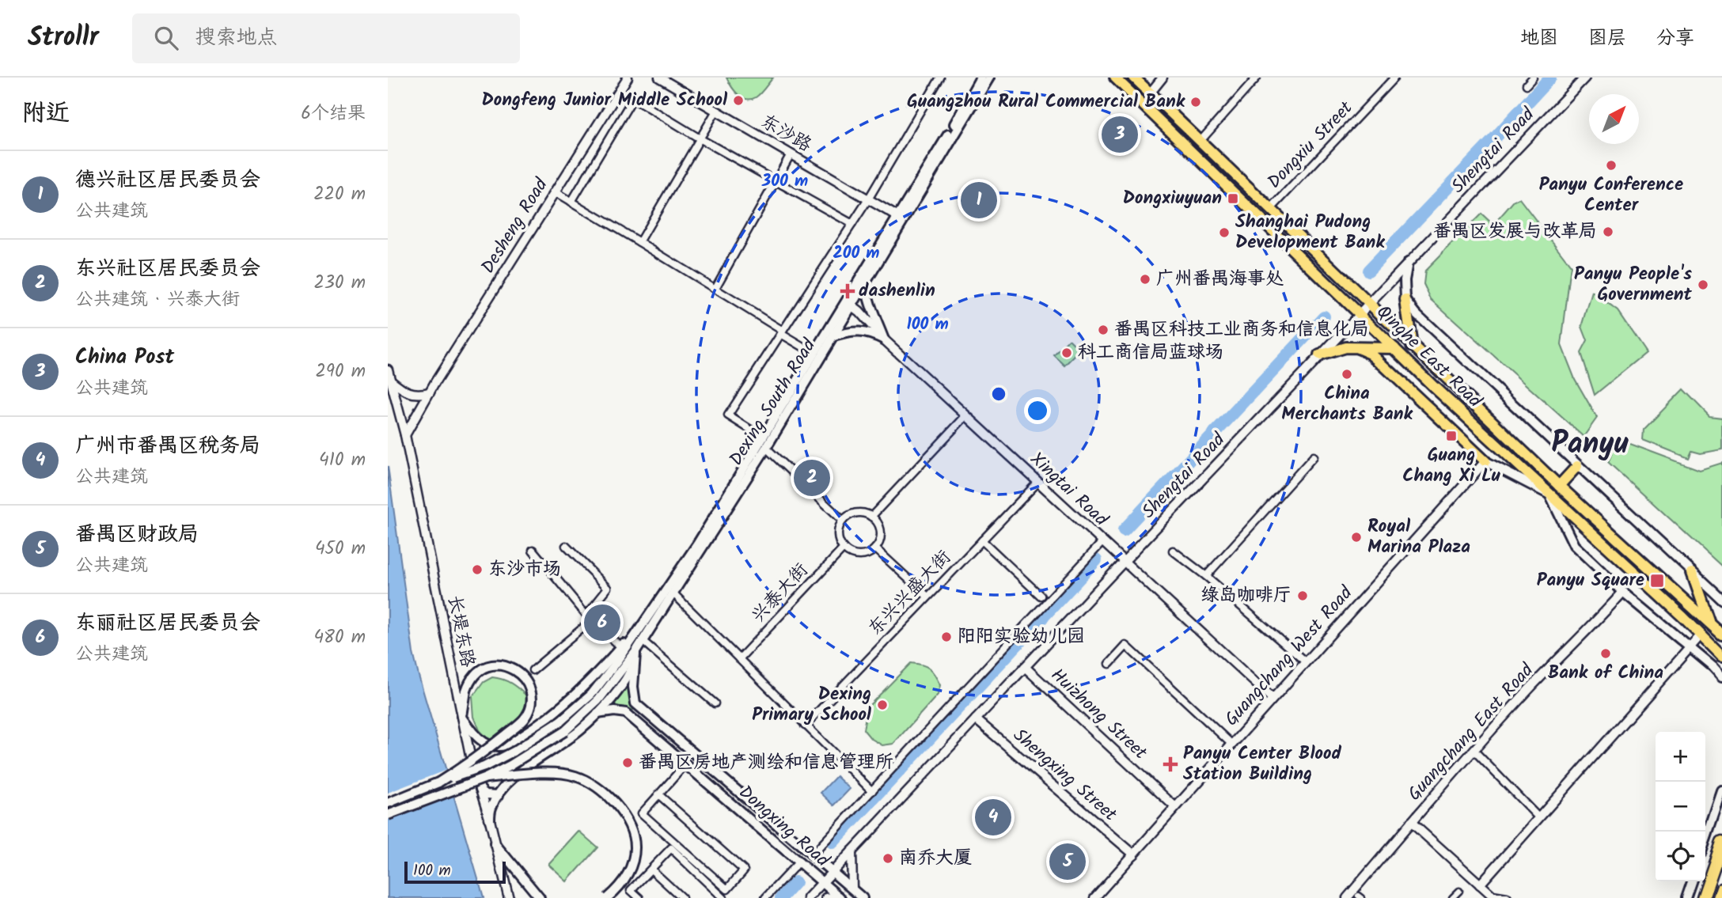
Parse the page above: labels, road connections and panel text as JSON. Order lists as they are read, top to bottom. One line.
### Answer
{"streets":{"main road":["Qinghe East Road","Dexing South Road","Dongxing Road"],"street":["东沙路","Dongxiu Street","Shengtai Road","Desheng Road","Xingtai Road","兴泰大街","东兴兴盛大街","长堤东路","Guangchang West Road","Huizhong Street","Guangchang East Road","Shengxing Street"]},"crossings":[["东沙路","Dexing South Road"],["Dongxiu Street","Qinghe East Road"],["Shengtai Road","Qinghe East Road"],["Shengtai Road","Xingtai Road"],["Shengtai Road","Huizhong Street"],["Shengtai Road","Shengxing Street"],["Shengtai Road","Dongxing Road"],["Desheng Road","长堤东路"],["Dexing South Road","Xingtai Road"],["Dexing South Road","Dongxing Road"],["Xingtai Road","东兴兴盛大街"],["Xingtai Road","Guangchang West Road"],["Guangchang West Road","Huizhong Street"],["Guangchang West Road","Shengxing Street"]],"districts":["Panyu"],"places":{"other":["Dongfeng Junior Middle School","Guangzhou Rural Commercial Bank","Panyu Conference Center","番禺区发展与改革局","Shanghai Pudong Development Bank","广州番禺海事处","Panyu People's Government","番禺区科技工业商务和信息化局","科工商信局蓝球场","China Merchants Bank","Royal Marina Plaza","东沙市场","绿岛咖啡厅","阳阳实验幼儿园","Bank of China","Dexing Primary School","番禺区房地产测绘和信息管理所","南乔大厦"],"transit":["Dongxiuyuan","Guang Chang Xi Lu","Panyu Square"],"health":["dashenlin","Panyu Center Blood Station Building"]},"scale_bar":"100 m","north":"top right","page":{"header":"Strollr","search":"搜索地点","nav":["地图","图层","分享"],"heading":["附近","6个结果"],"pins":["3","1","2","6","4","5"],"list":[{"mark":"1","name":"德兴社区居民委员会","note":"公共建筑","value":"220 m"},{"mark":"2","name":"东兴社区居民委员会","note":"公共建筑 · 兴泰大街","value":"230 m"},{"mark":"3","name":"China Post","note":"公共建筑","value":"290 m"},{"mark":"4","name":"广州市番禺区税务局","note":"公共建筑","value":"410 m"},{"mark":"5","name":"番禺区财政局","note":"公共建筑","value":"450 m"},{"mark":"6","name":"东丽社区居民委员会","note":"公共建筑","value":"480 m"}],"map_buttons":["+","−"],"scale":"100 m"},"rings":["300 m","200 m","100 m"]}
